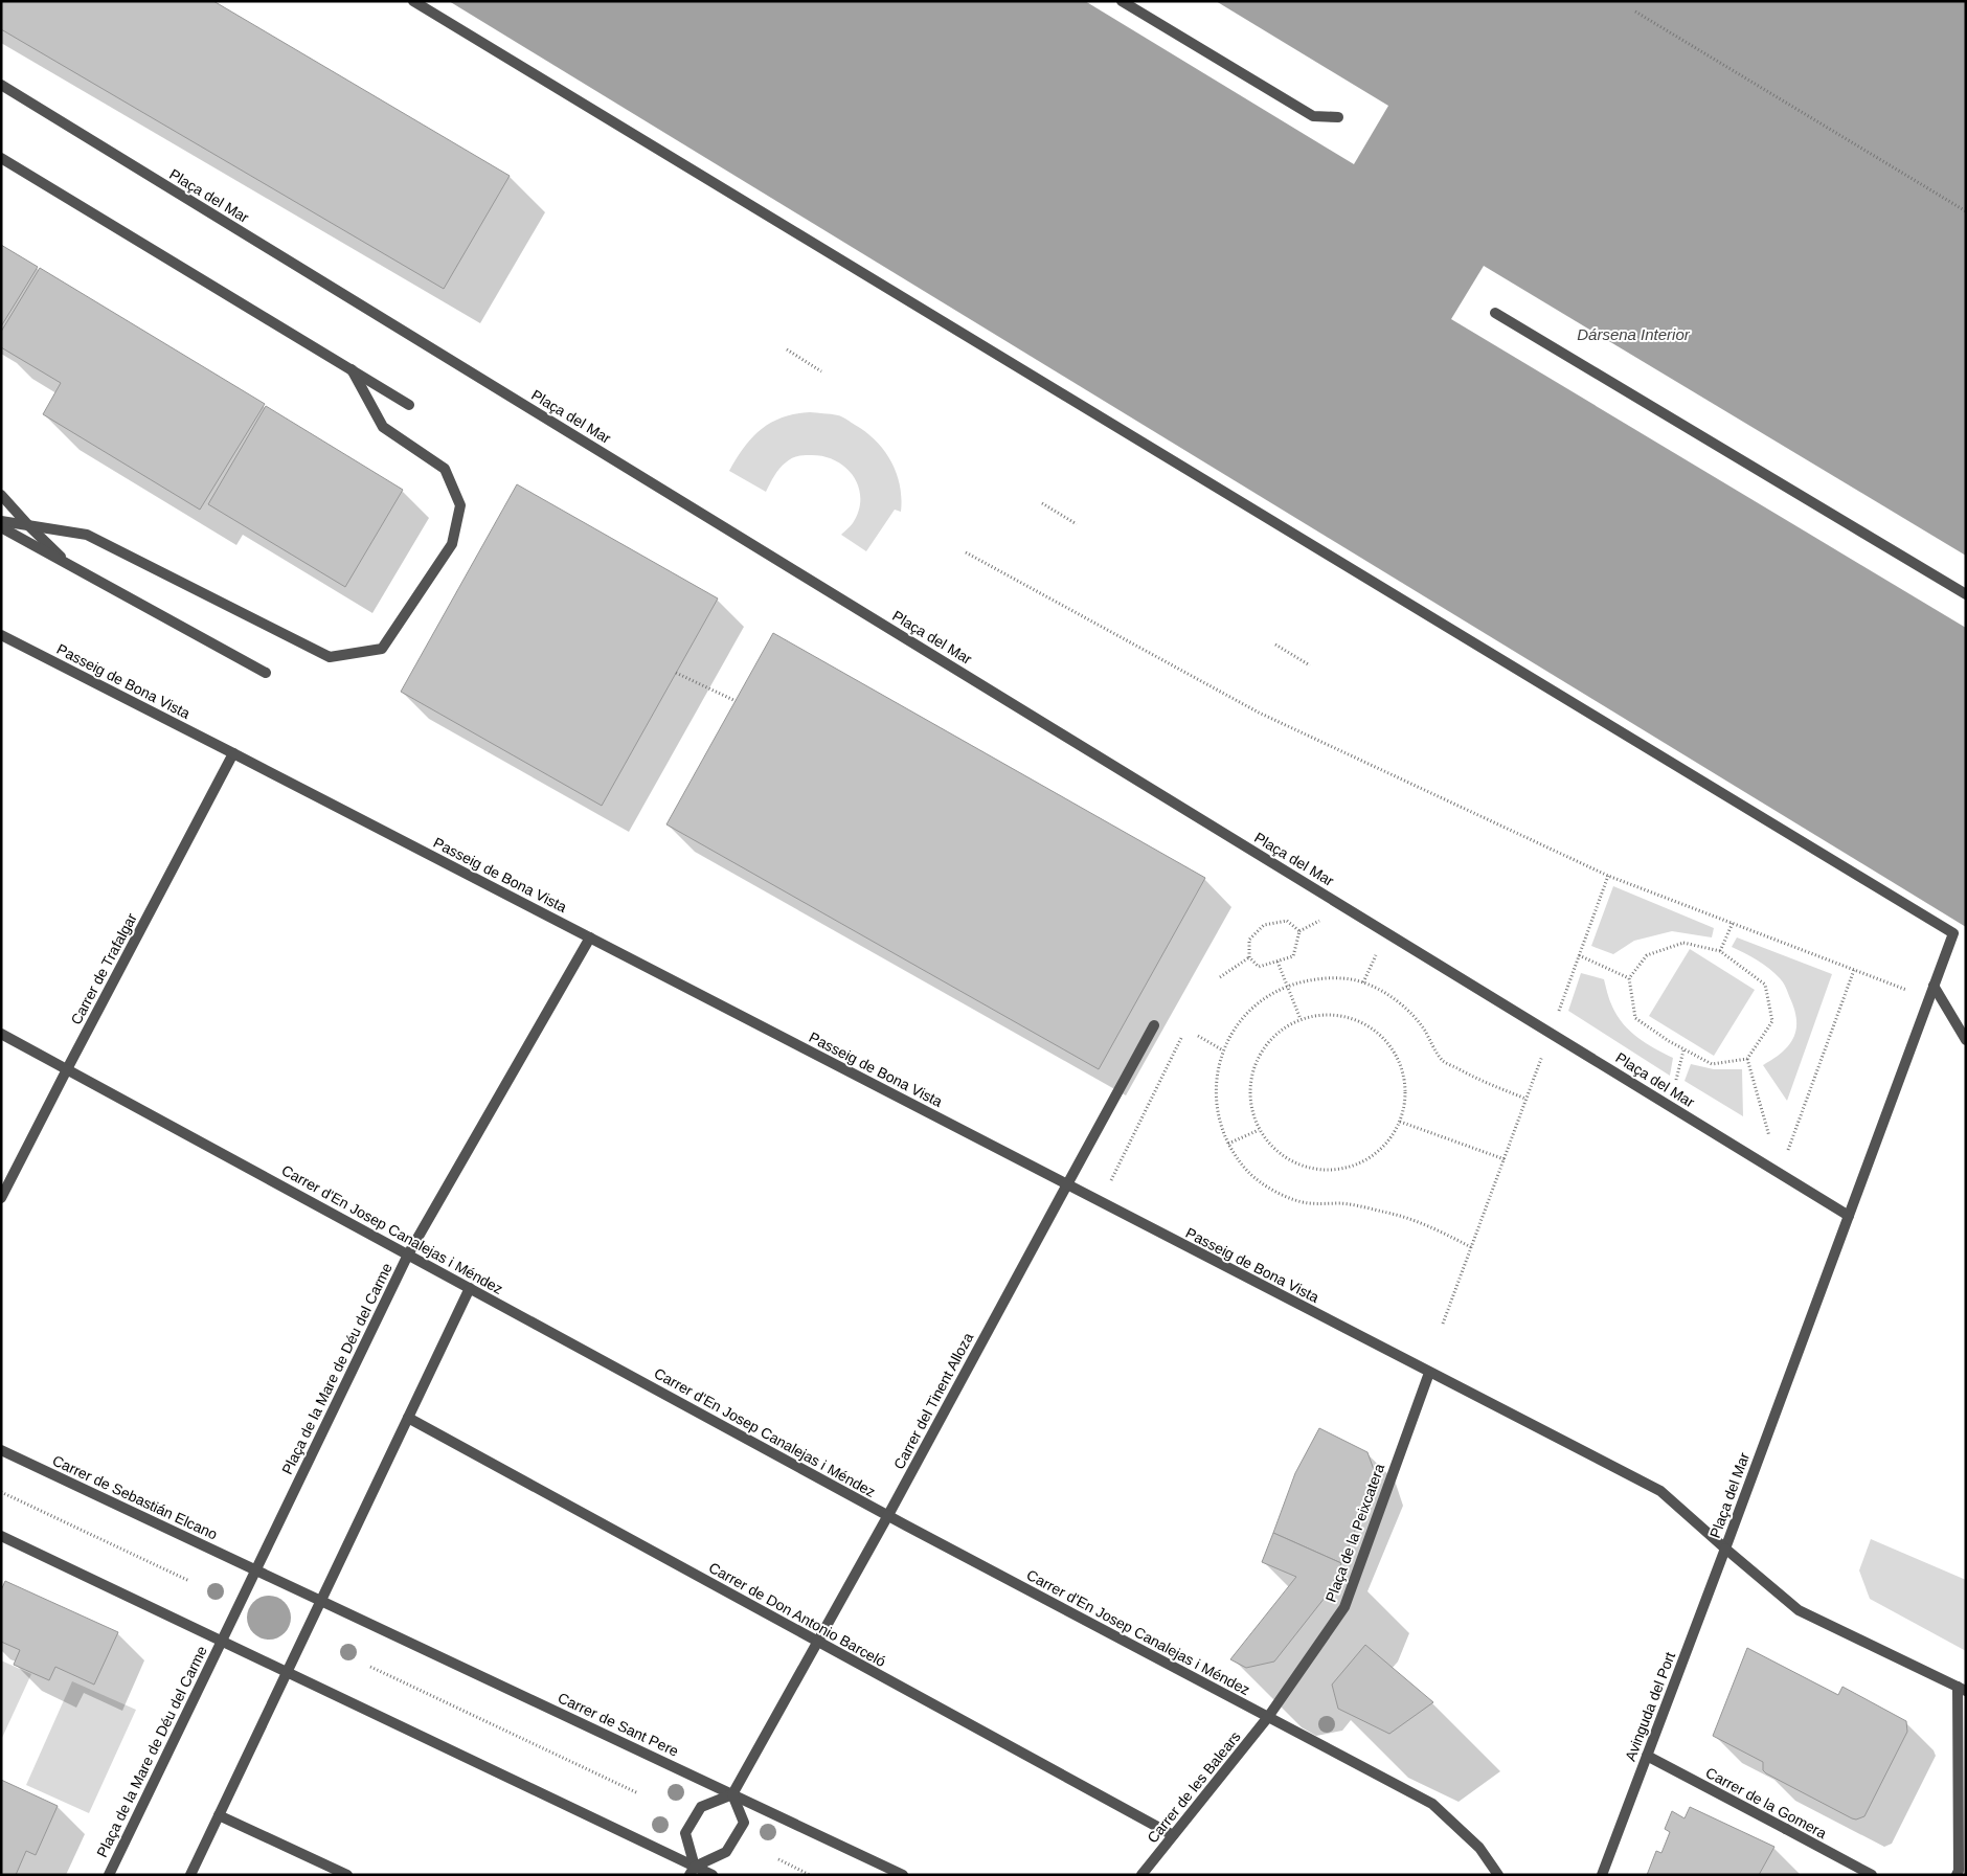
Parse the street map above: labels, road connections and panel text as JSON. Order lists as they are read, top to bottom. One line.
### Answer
{"streets":{"street":["Plaça del Mar","Passeig de Bona Vista","Carrer de Trafalgar","Carrer d'En Josep Canalejas i Méndez","Plaça de la Mare de Déu del Carme","Carrer del Tinent Alloza","Carrer de Sebastián Elcano","Plaça de la Peixcatera","Carrer de Don Antonio Barceló","Avinguda del Port","Carrer de Sant Pere","Carrer de les Balears","Carrer de la Gomera"]},"crossings":[["Plaça del Mar","Passeig de Bona Vista"],["Plaça del Mar","Avinguda del Port"],["Passeig de Bona Vista","Carrer de Trafalgar"],["Passeig de Bona Vista","Plaça de la Mare de Déu del Carme"],["Passeig de Bona Vista","Carrer del Tinent Alloza"],["Passeig de Bona Vista","Plaça de la Peixcatera"],["Passeig de Bona Vista","Avinguda del Port"],["Carrer de Trafalgar","Carrer d'En Josep Canalejas i Méndez"],["Carrer d'En Josep Canalejas i Méndez","Plaça de la Mare de Déu del Carme"],["Carrer d'En Josep Canalejas i Méndez","Carrer del Tinent Alloza"],["Carrer d'En Josep Canalejas i Méndez","Plaça de la Peixcatera"],["Carrer d'En Josep Canalejas i Méndez","Carrer de les Balears"],["Plaça de la Mare de Déu del Carme","Carrer de Sebastián Elcano"],["Carrer del Tinent Alloza","Carrer de Don Antonio Barceló"],["Carrer del Tinent Alloza","Carrer de Sant Pere"],["Plaça de la Peixcatera","Carrer de les Balears"],["Carrer de Don Antonio Barceló","Carrer de les Balears"],["Avinguda del Port","Carrer de la Gomera"]],"water":["Dársena Interior"]}
